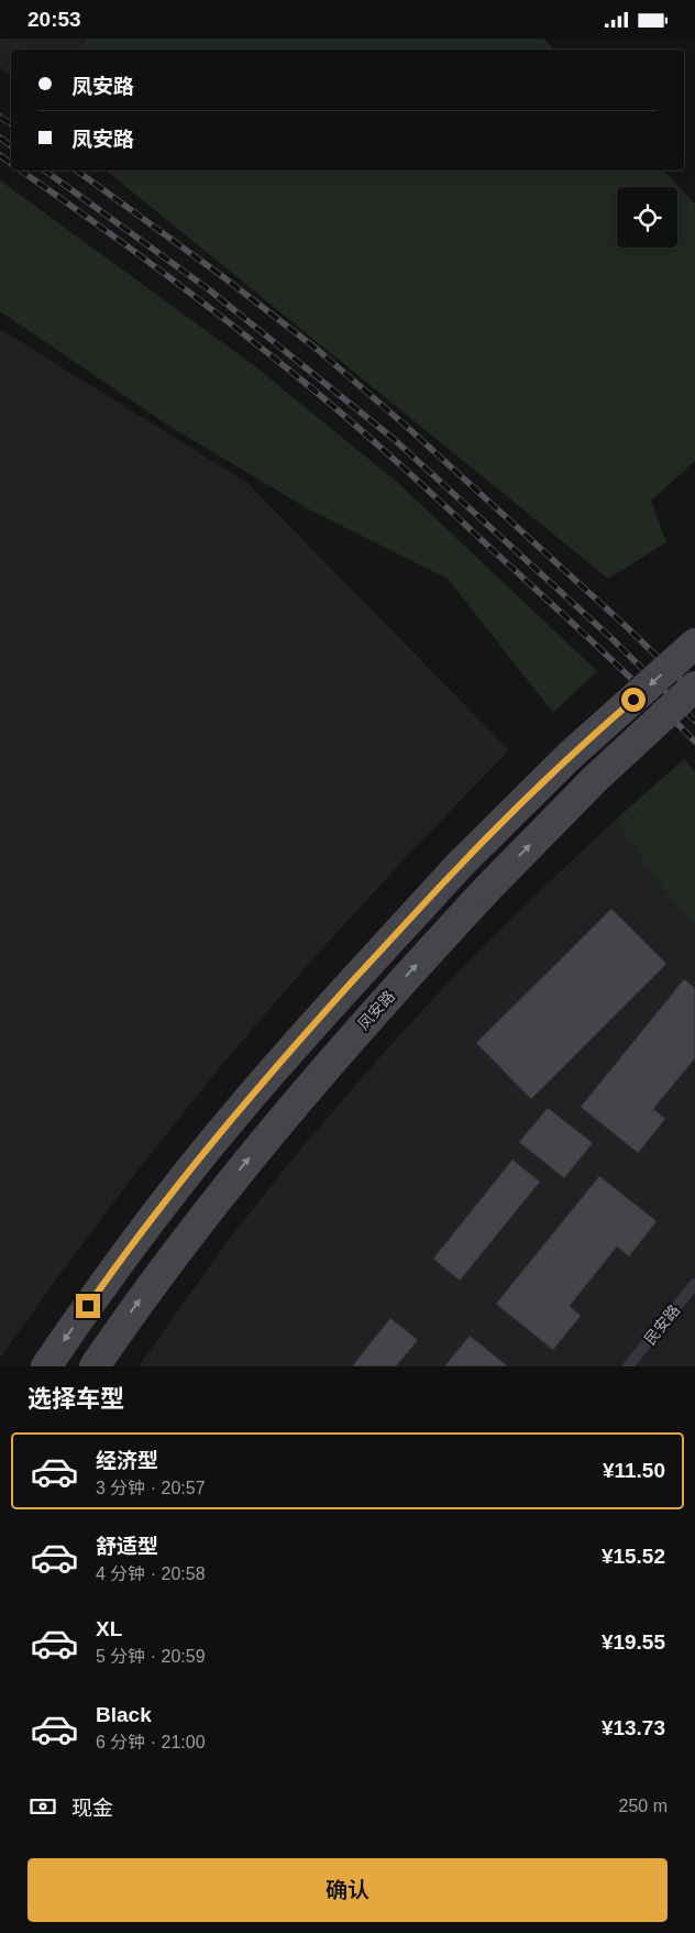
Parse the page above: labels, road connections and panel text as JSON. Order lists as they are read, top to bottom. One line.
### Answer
{"streets":{"street":["凤安路"],"lane":["民安路"]},"page":{"status":"20:53","banner":["凤安路","凤安路"],"heading":"选择车型","list":[{"name":"经济型","note":"3 分钟 · 20:57","value":"¥11.50"},{"name":"舒适型","note":"4 分钟 · 20:58","value":"¥15.52"},{"name":"XL","note":"5 分钟 · 20:59","value":"¥19.55"},{"name":"Black","note":"6 分钟 · 21:00","value":"¥13.73"}],"pay":["现金","250 m"],"buttons":"确认"}}
